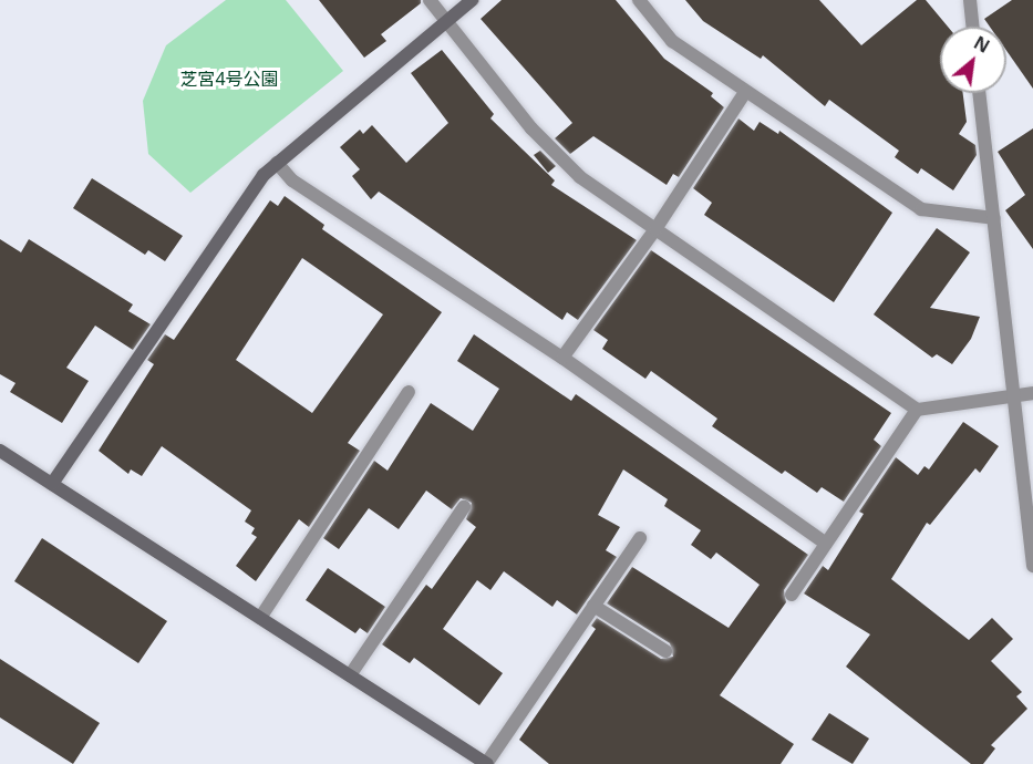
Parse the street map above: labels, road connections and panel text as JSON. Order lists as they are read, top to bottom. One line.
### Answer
{"parks":["芝宮4号公園"],"north":"top right"}
